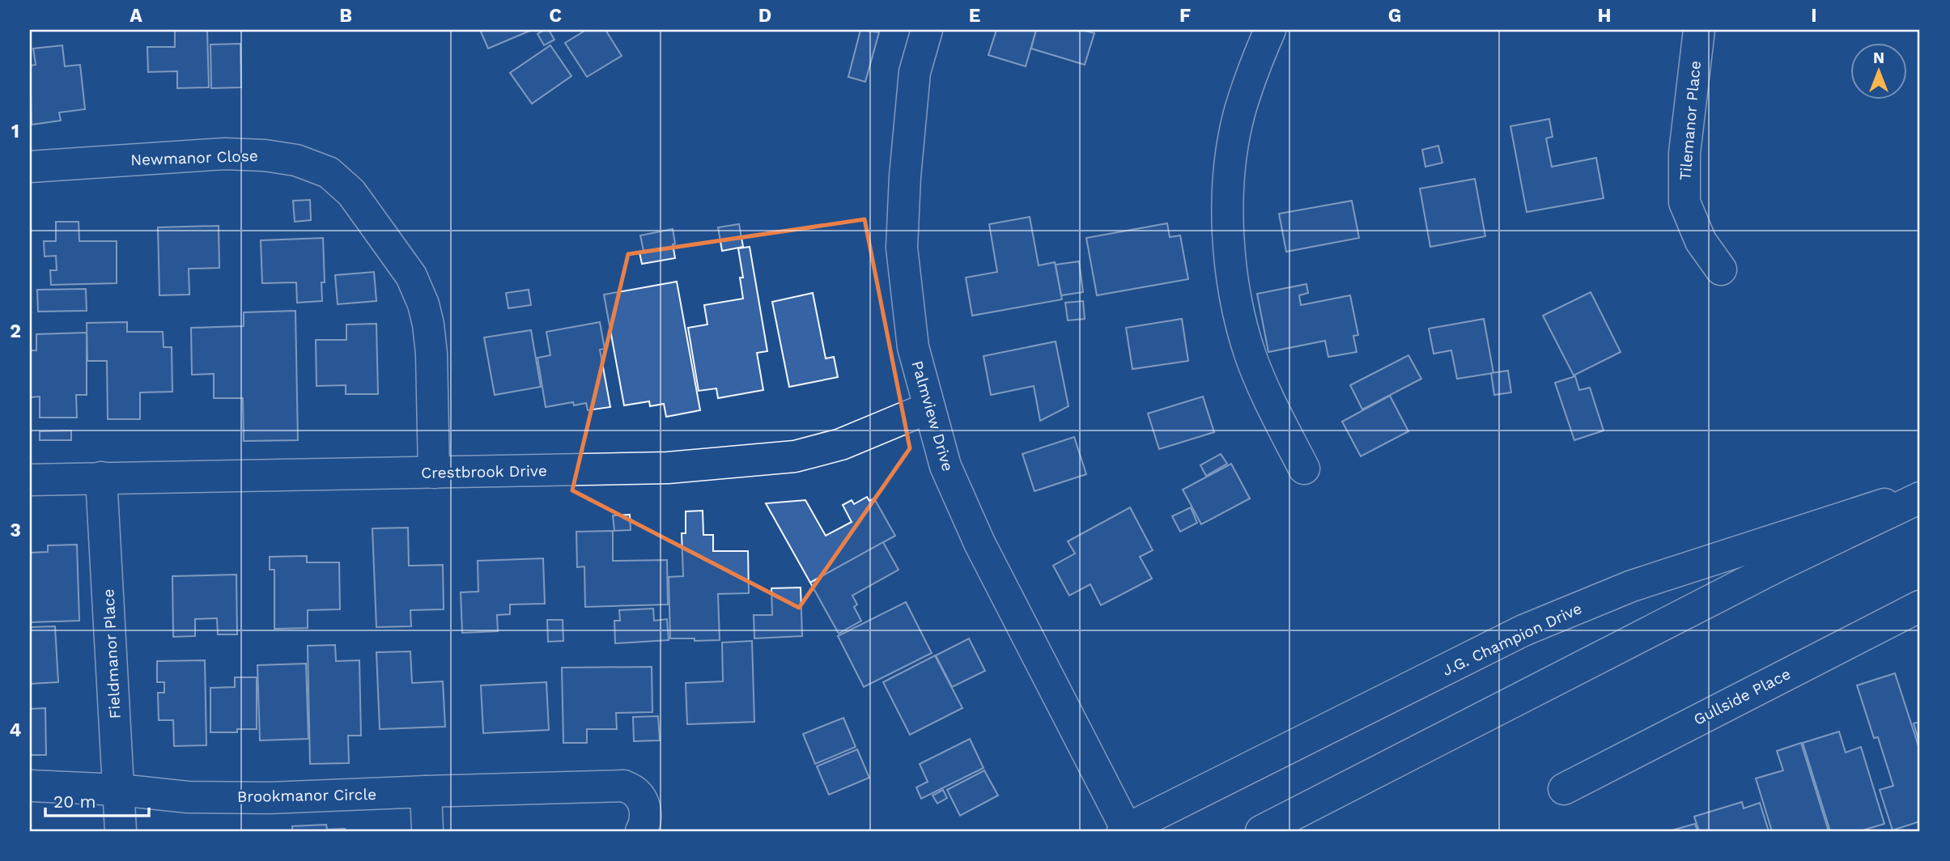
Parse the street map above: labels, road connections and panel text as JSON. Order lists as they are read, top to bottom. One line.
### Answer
{"streets":{"street":["Tilemanor Place","Newmanor Close","Palmview Drive","Crestbrook Drive","J.G. Champion Drive","Fieldmanor Place","Gullside Place","Brookmanor Circle"]},"crossings":[["Newmanor Close","Crestbrook Drive"],["Palmview Drive","Crestbrook Drive"],["Palmview Drive","J.G. Champion Drive"],["Crestbrook Drive","Fieldmanor Place"],["Fieldmanor Place","Brookmanor Circle"]],"scale_bar":"20 m","north":"top","grid":{"columns":["A","B","C","D","E","F","G","H","I"],"rows":["1","2","3","4"]}}
